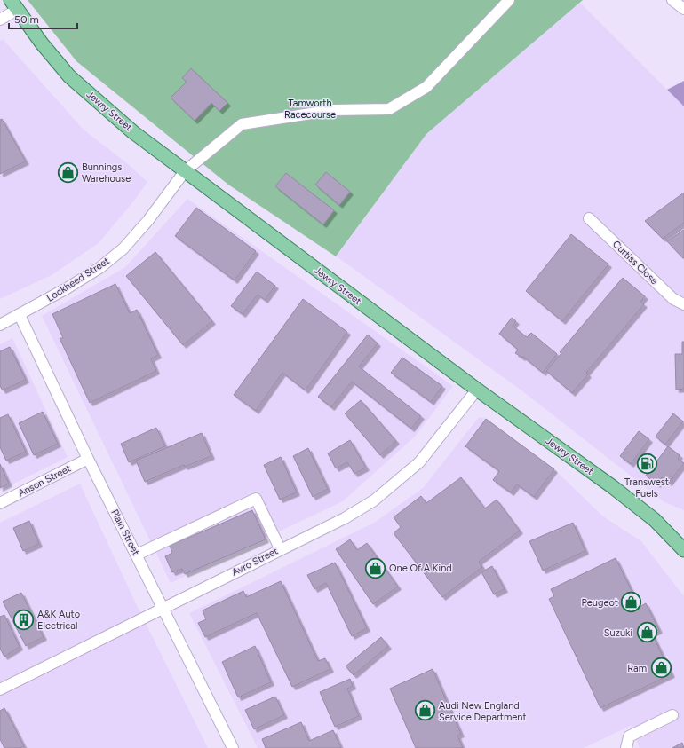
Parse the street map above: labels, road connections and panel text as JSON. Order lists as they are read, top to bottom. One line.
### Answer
{"streets":{"main road":["Jewry Street"],"street":["Curtiss Close","Lockheed Street","Anson Street","Plain Street","Avro Street"]},"crossings":[["Jewry Street","Lockheed Street"],["Jewry Street","Avro Street"],["Lockheed Street","Plain Street"],["Anson Street","Plain Street"],["Plain Street","Avro Street"]],"parks":["Tamworth Racecourse"],"places":{"shop":["Bunnings Warehouse","One Of A Kind","Peugeot","Suzuki","Ram","Audi New England Service Department"],"fuel station":["Transwest Fuels"],"building":["A&K Auto Electrical"]},"scale_bar":"50 m"}
